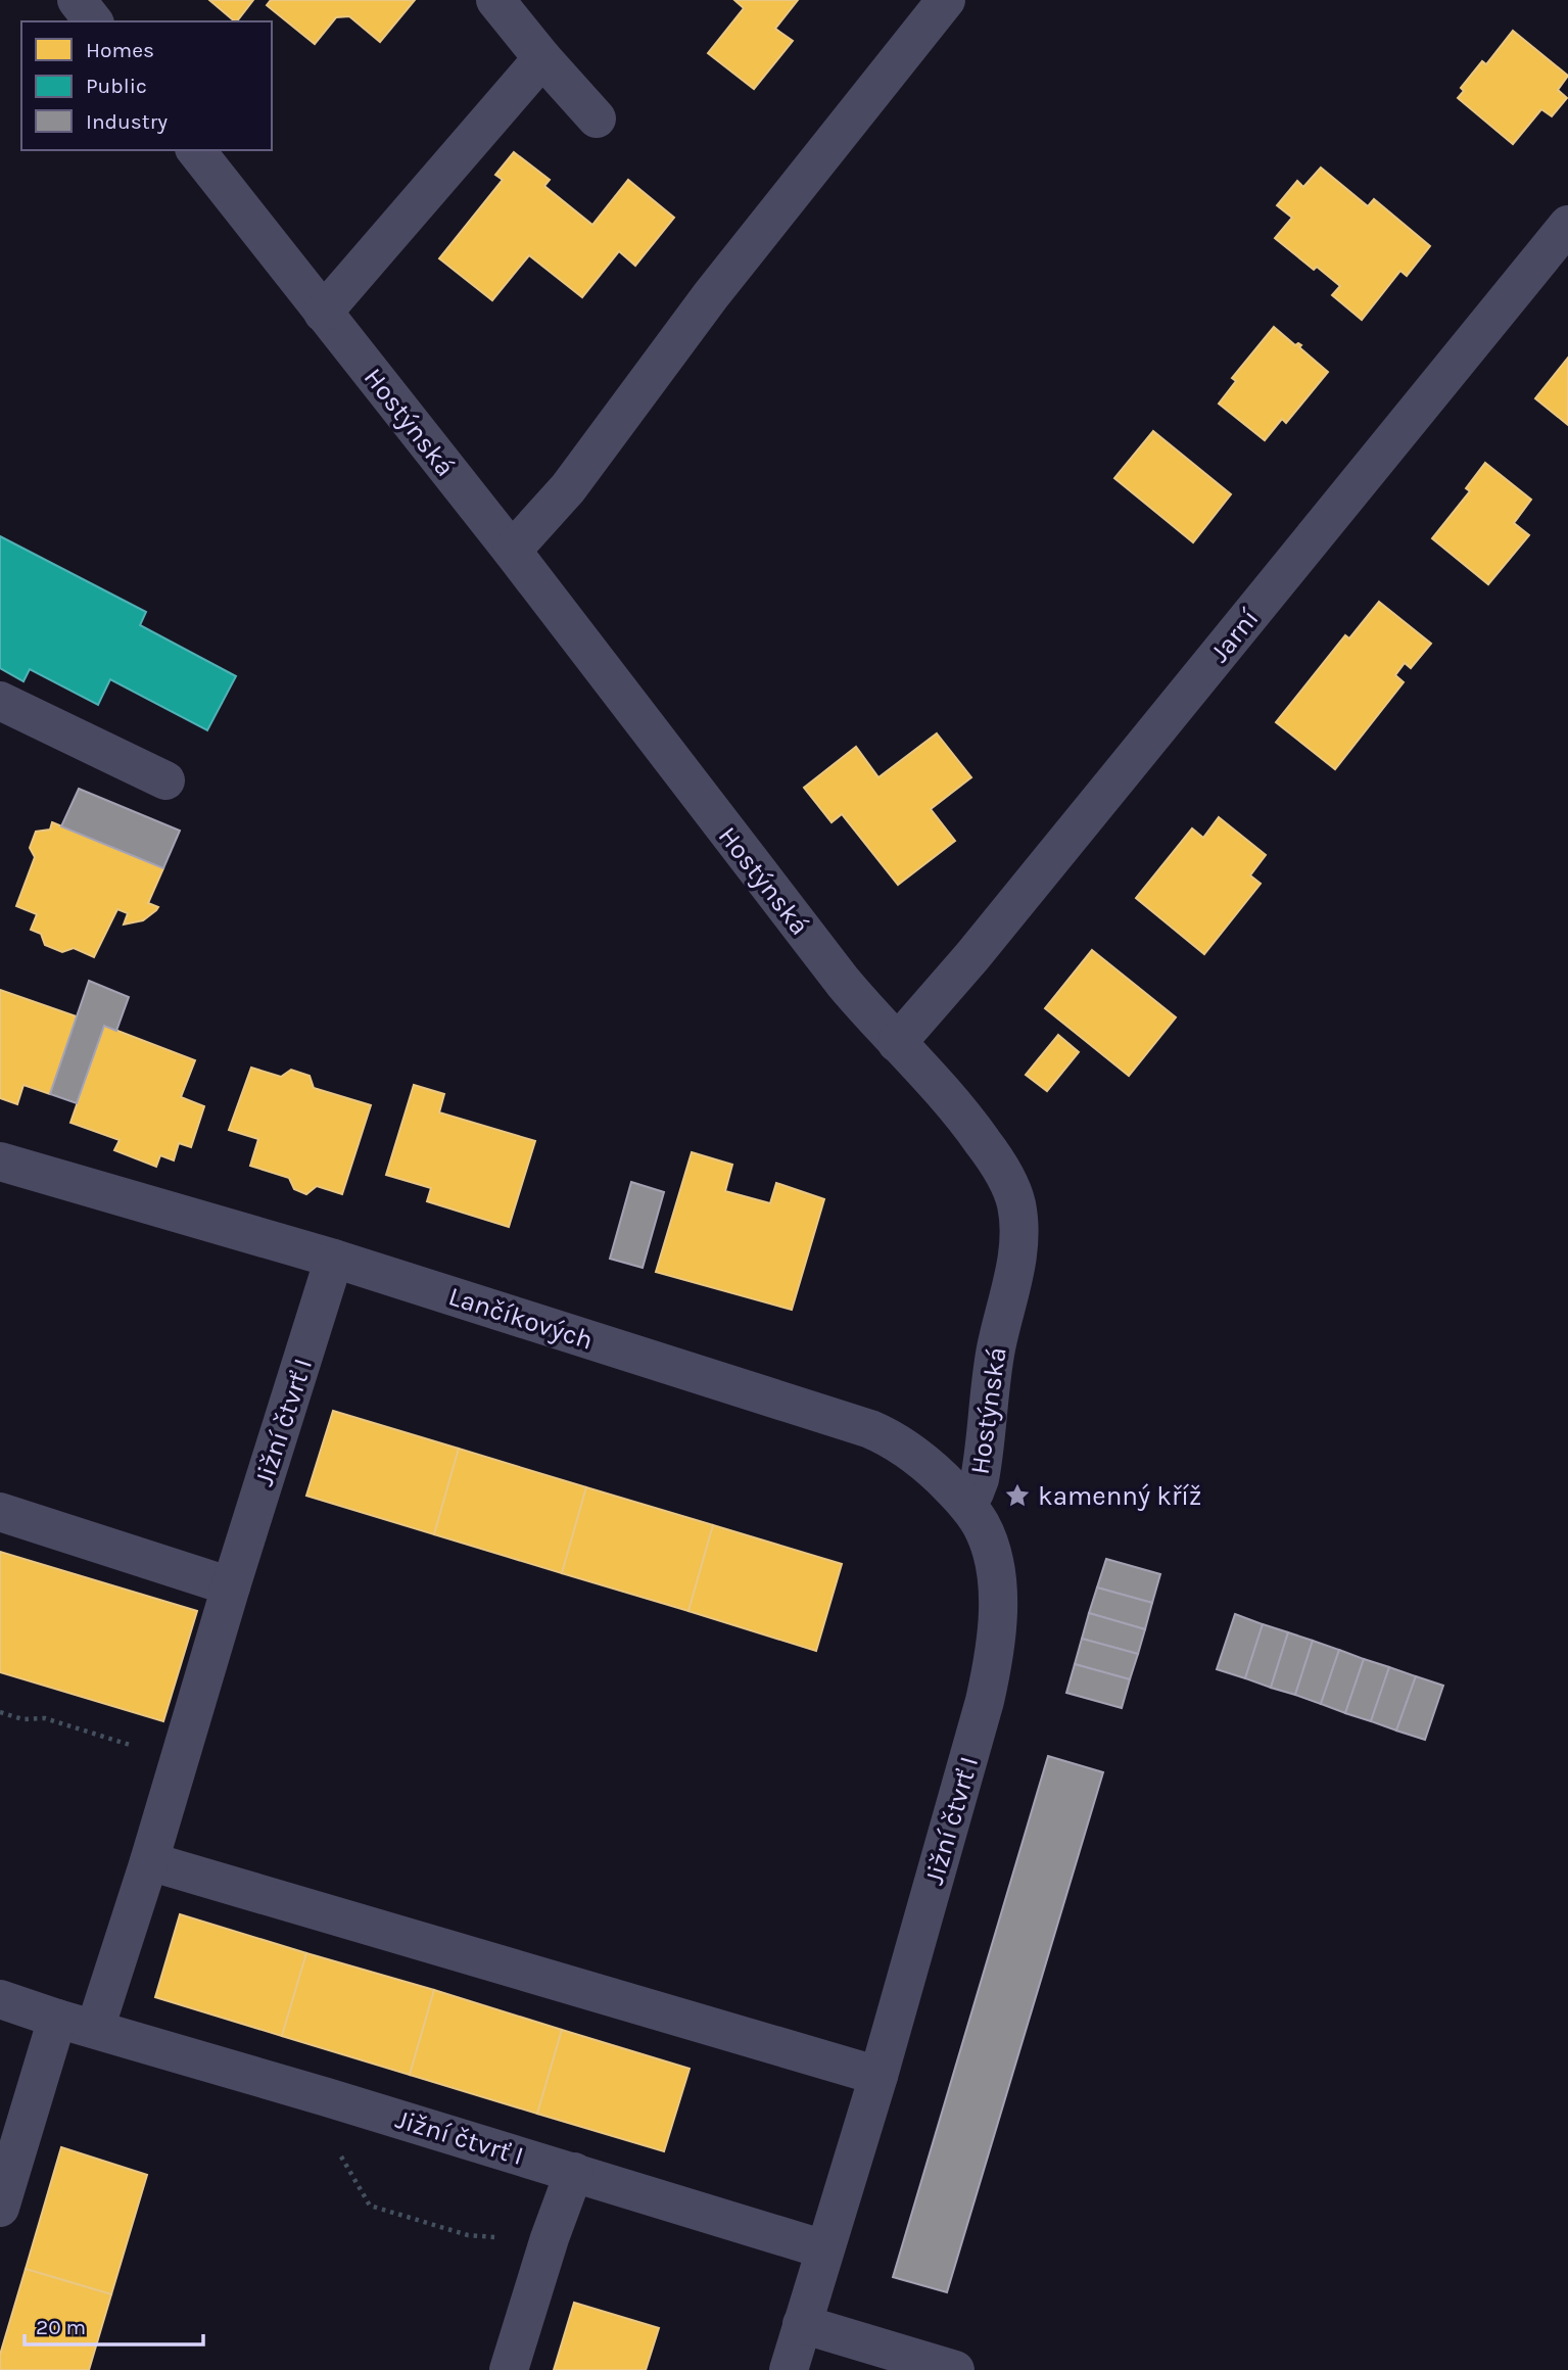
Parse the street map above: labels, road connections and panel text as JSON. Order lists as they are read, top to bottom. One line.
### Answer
{"streets":{"street":["Hostýnská","Jarní","Lančíkových","Jižní čtvrť I"]},"crossings":[["Hostýnská","Jarní"],["Hostýnská","Lančíkových"],["Lančíkových","Jižní čtvrť I"]],"places":{"place":["kamenný kříž"]},"legend":["Homes","Public","Industry"],"scale_bar":"20 m"}
